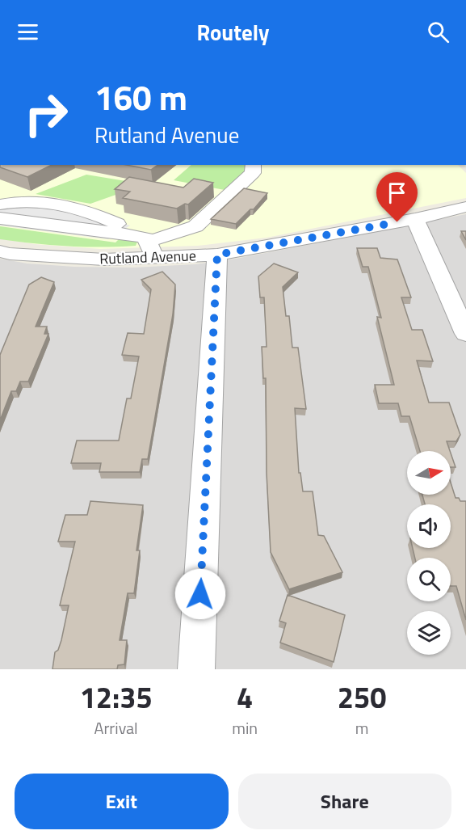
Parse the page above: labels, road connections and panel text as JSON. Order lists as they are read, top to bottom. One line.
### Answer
{"streets":{"street":["Rutland Avenue"]},"north":"right","page":{"header":"Routely","turn":["160 m","Rutland Avenue"],"eta":["12:35","Arrival","4","min","250","m"],"buttons":["Exit","Share"]}}
